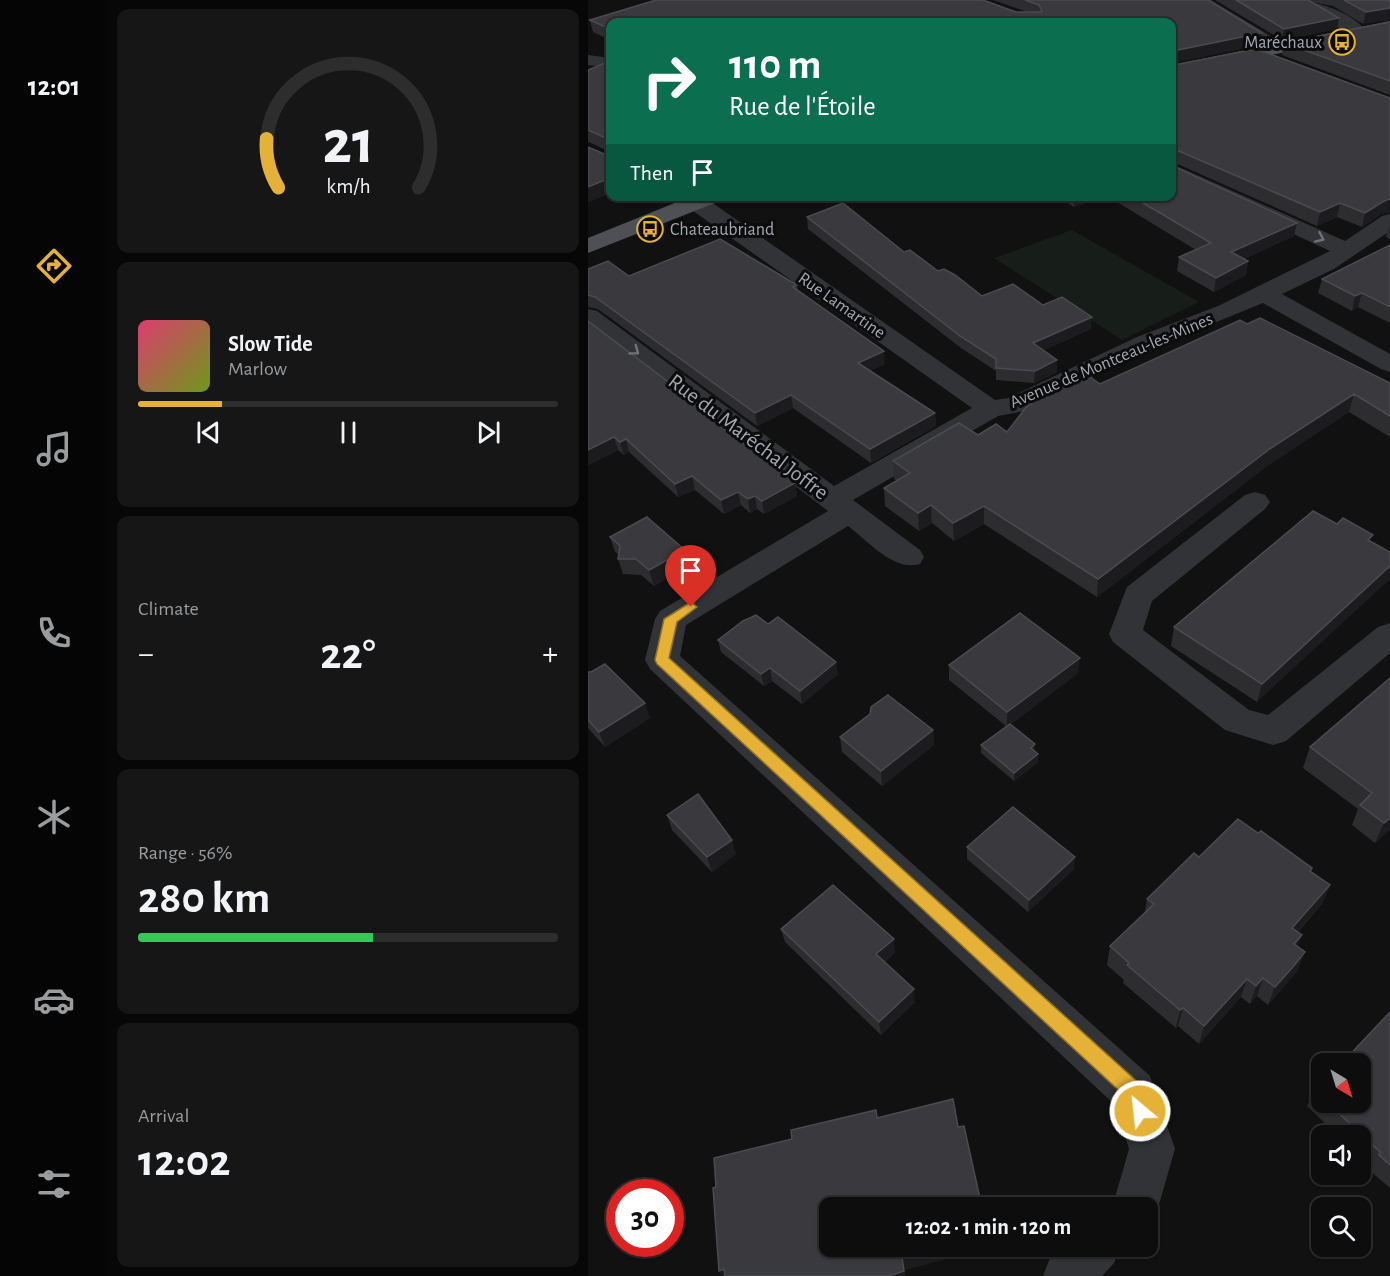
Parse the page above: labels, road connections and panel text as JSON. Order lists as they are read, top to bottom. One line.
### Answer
{"streets":{"street":["Rue Lamartine","Avenue de Montceau-les-Mines","Rue du Maréchal Joffre"]},"crossings":[["Rue Lamartine","Avenue de Montceau-les-Mines"],["Avenue de Montceau-les-Mines","Rue du Maréchal Joffre"]],"one_way":["Rue du Maréchal Joffre"],"places":{"bus stop":["Maréchaux","Chateaubriand"]},"north":"bottom right","page":{"tabs":"12:01","turn":["110 m","Rue de l'Étoile"],"then":"Then","song":["Slow Tide","Marlow"],"tile":["Climate",["Range · 56%","280 km"],["Arrival","12:02"]],"heat":["−","22°","+"],"limit":"30","trip":"12:02 · 1 min · 120 m","gauge":["21","km/h"]}}
